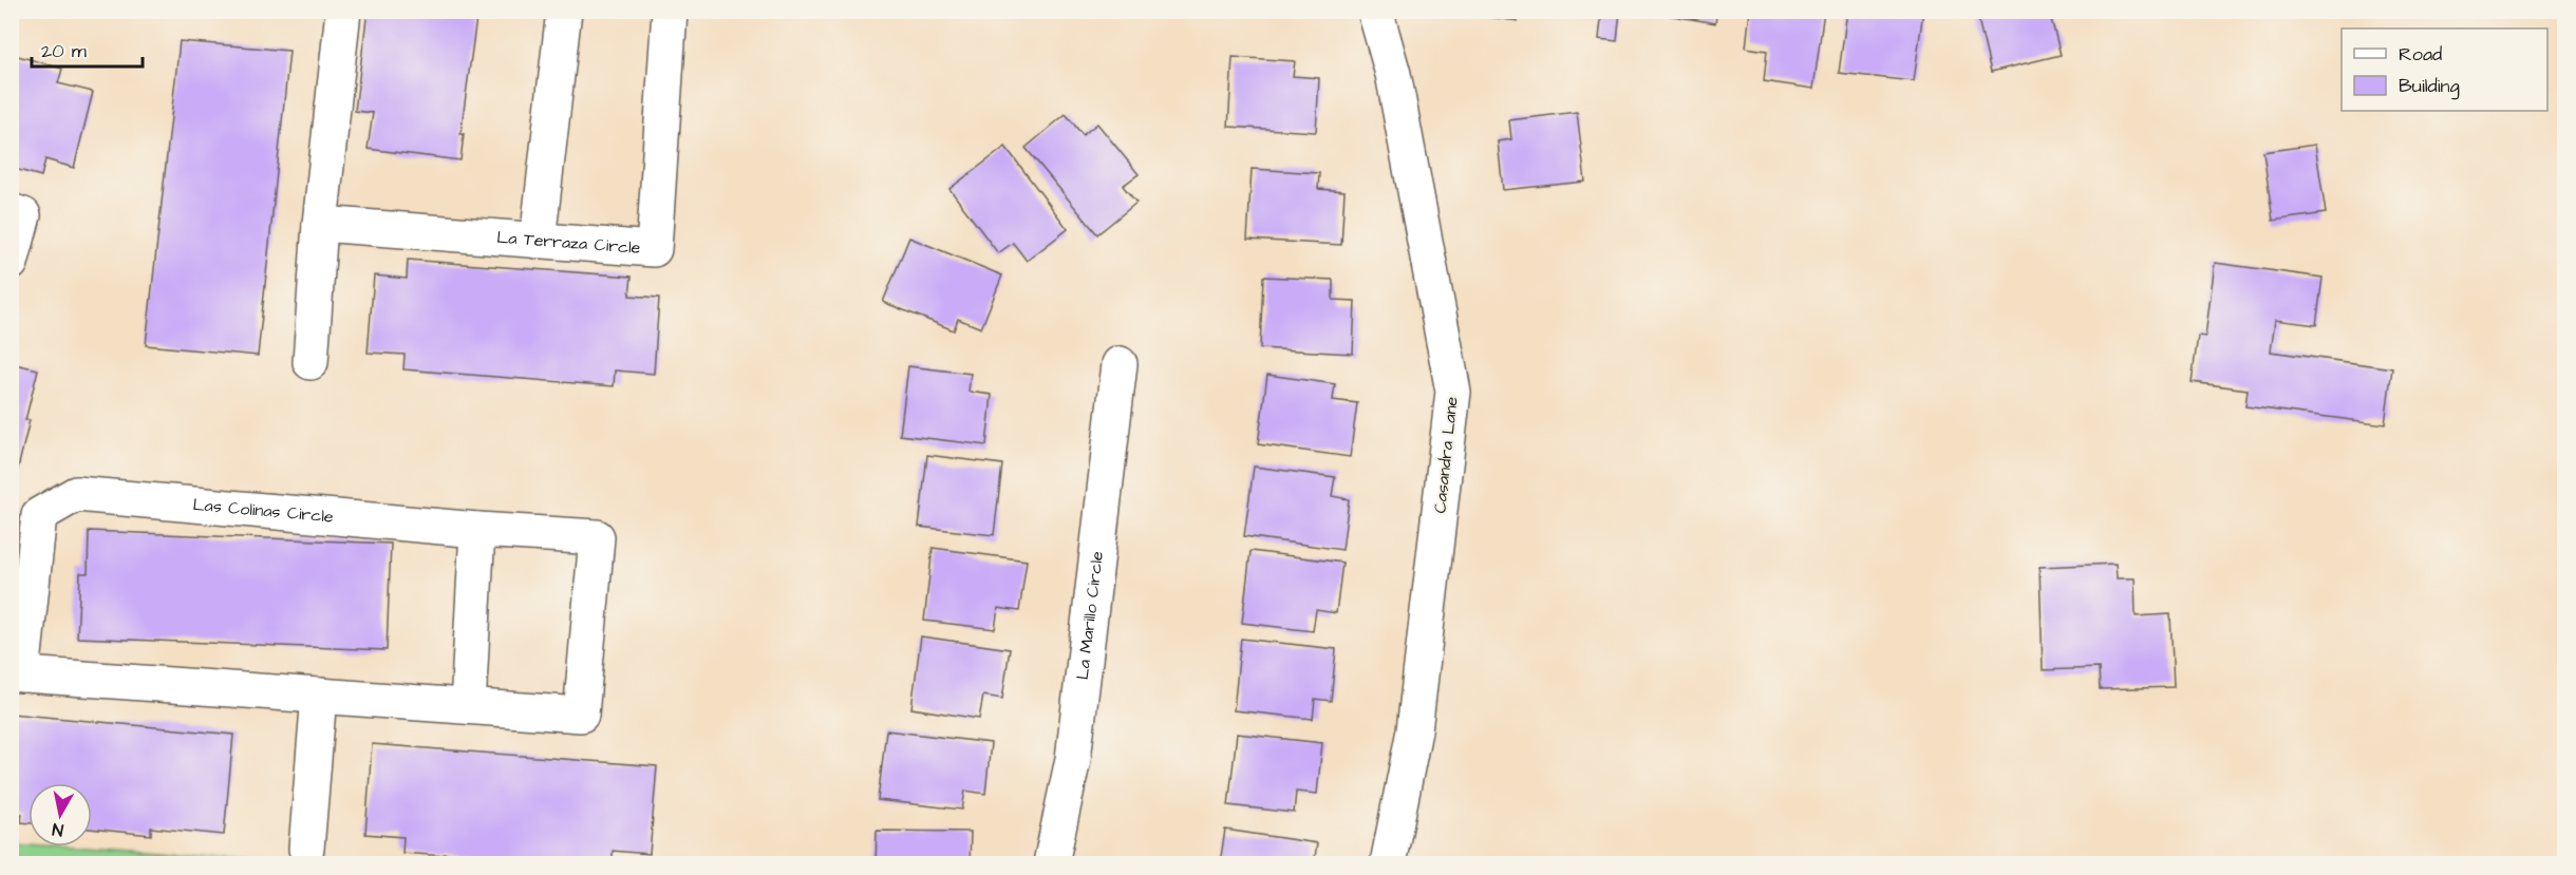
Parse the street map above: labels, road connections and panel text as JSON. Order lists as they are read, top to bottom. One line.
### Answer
{"streets":{"street":["La Terraza Circle","Casandra Lane","Las Colinas Circle","La Marillo Circle"]},"legend":["Road","Building"],"scale_bar":"20 m","north":"bottom"}
